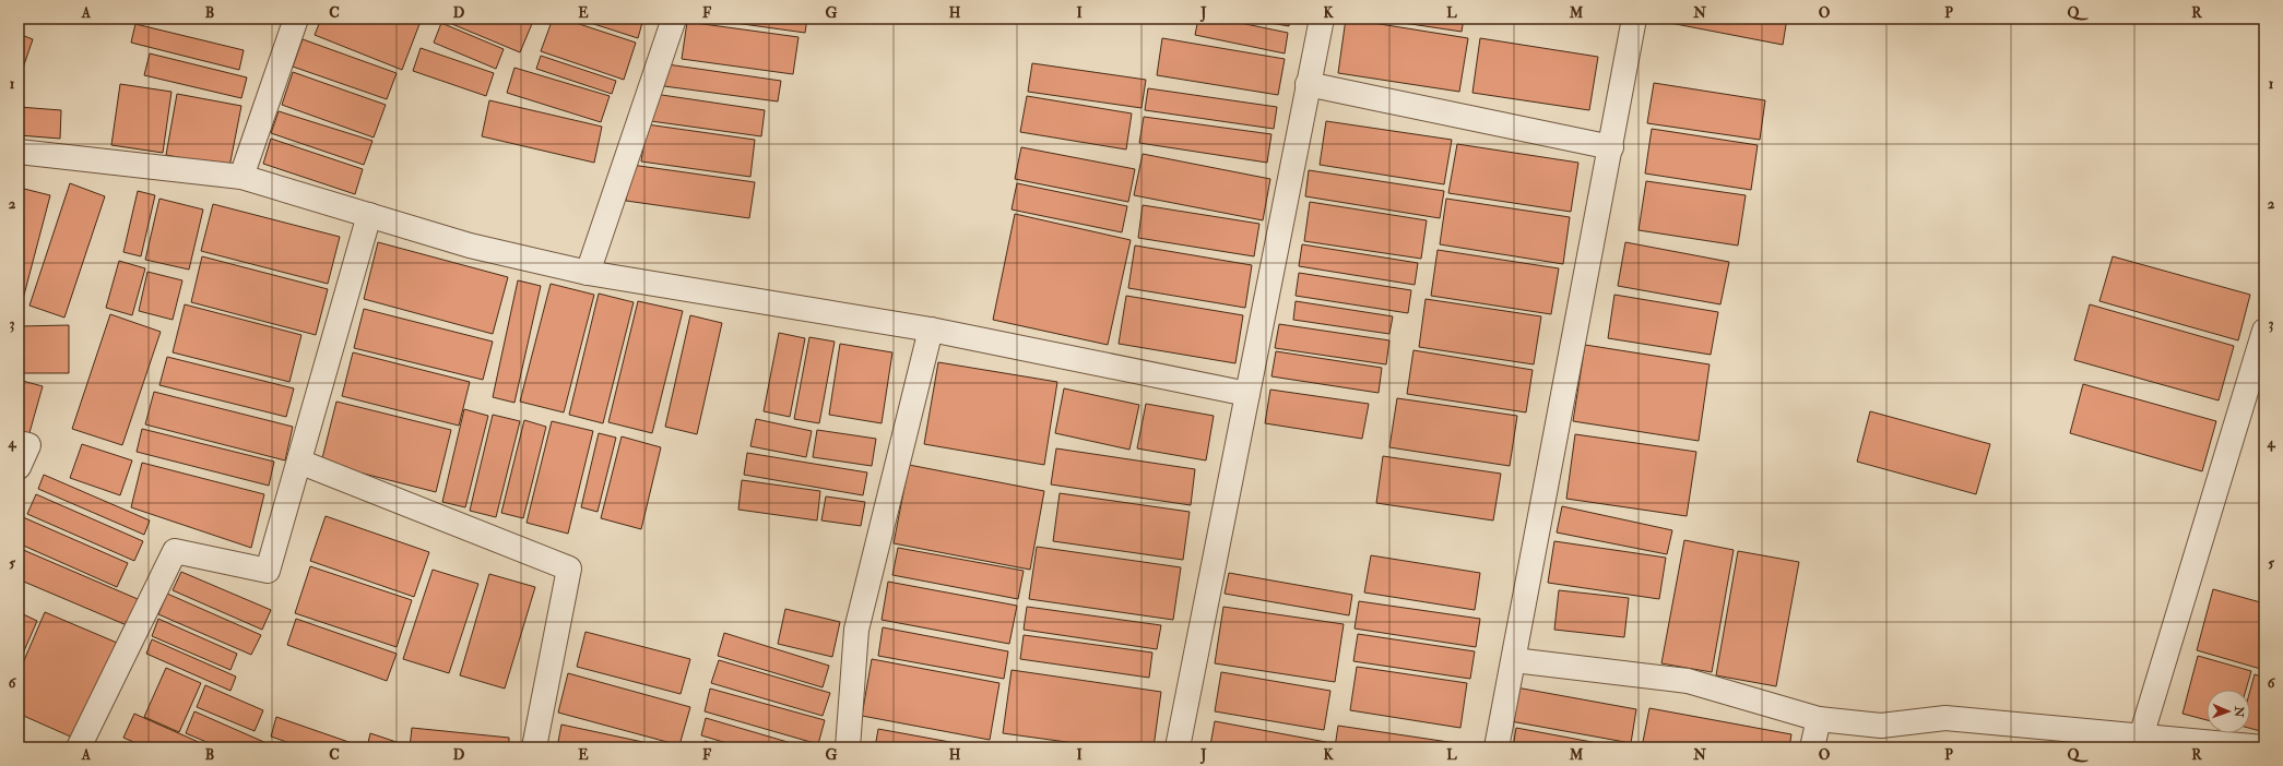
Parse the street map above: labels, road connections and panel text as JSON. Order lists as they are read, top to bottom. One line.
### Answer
{"north":"right","grid":{"columns":["A","B","C","D","E","F","G","H","I","J","K","L","M","N","O","P","Q","R"],"rows":["1","2","3","4","5","6"]}}
